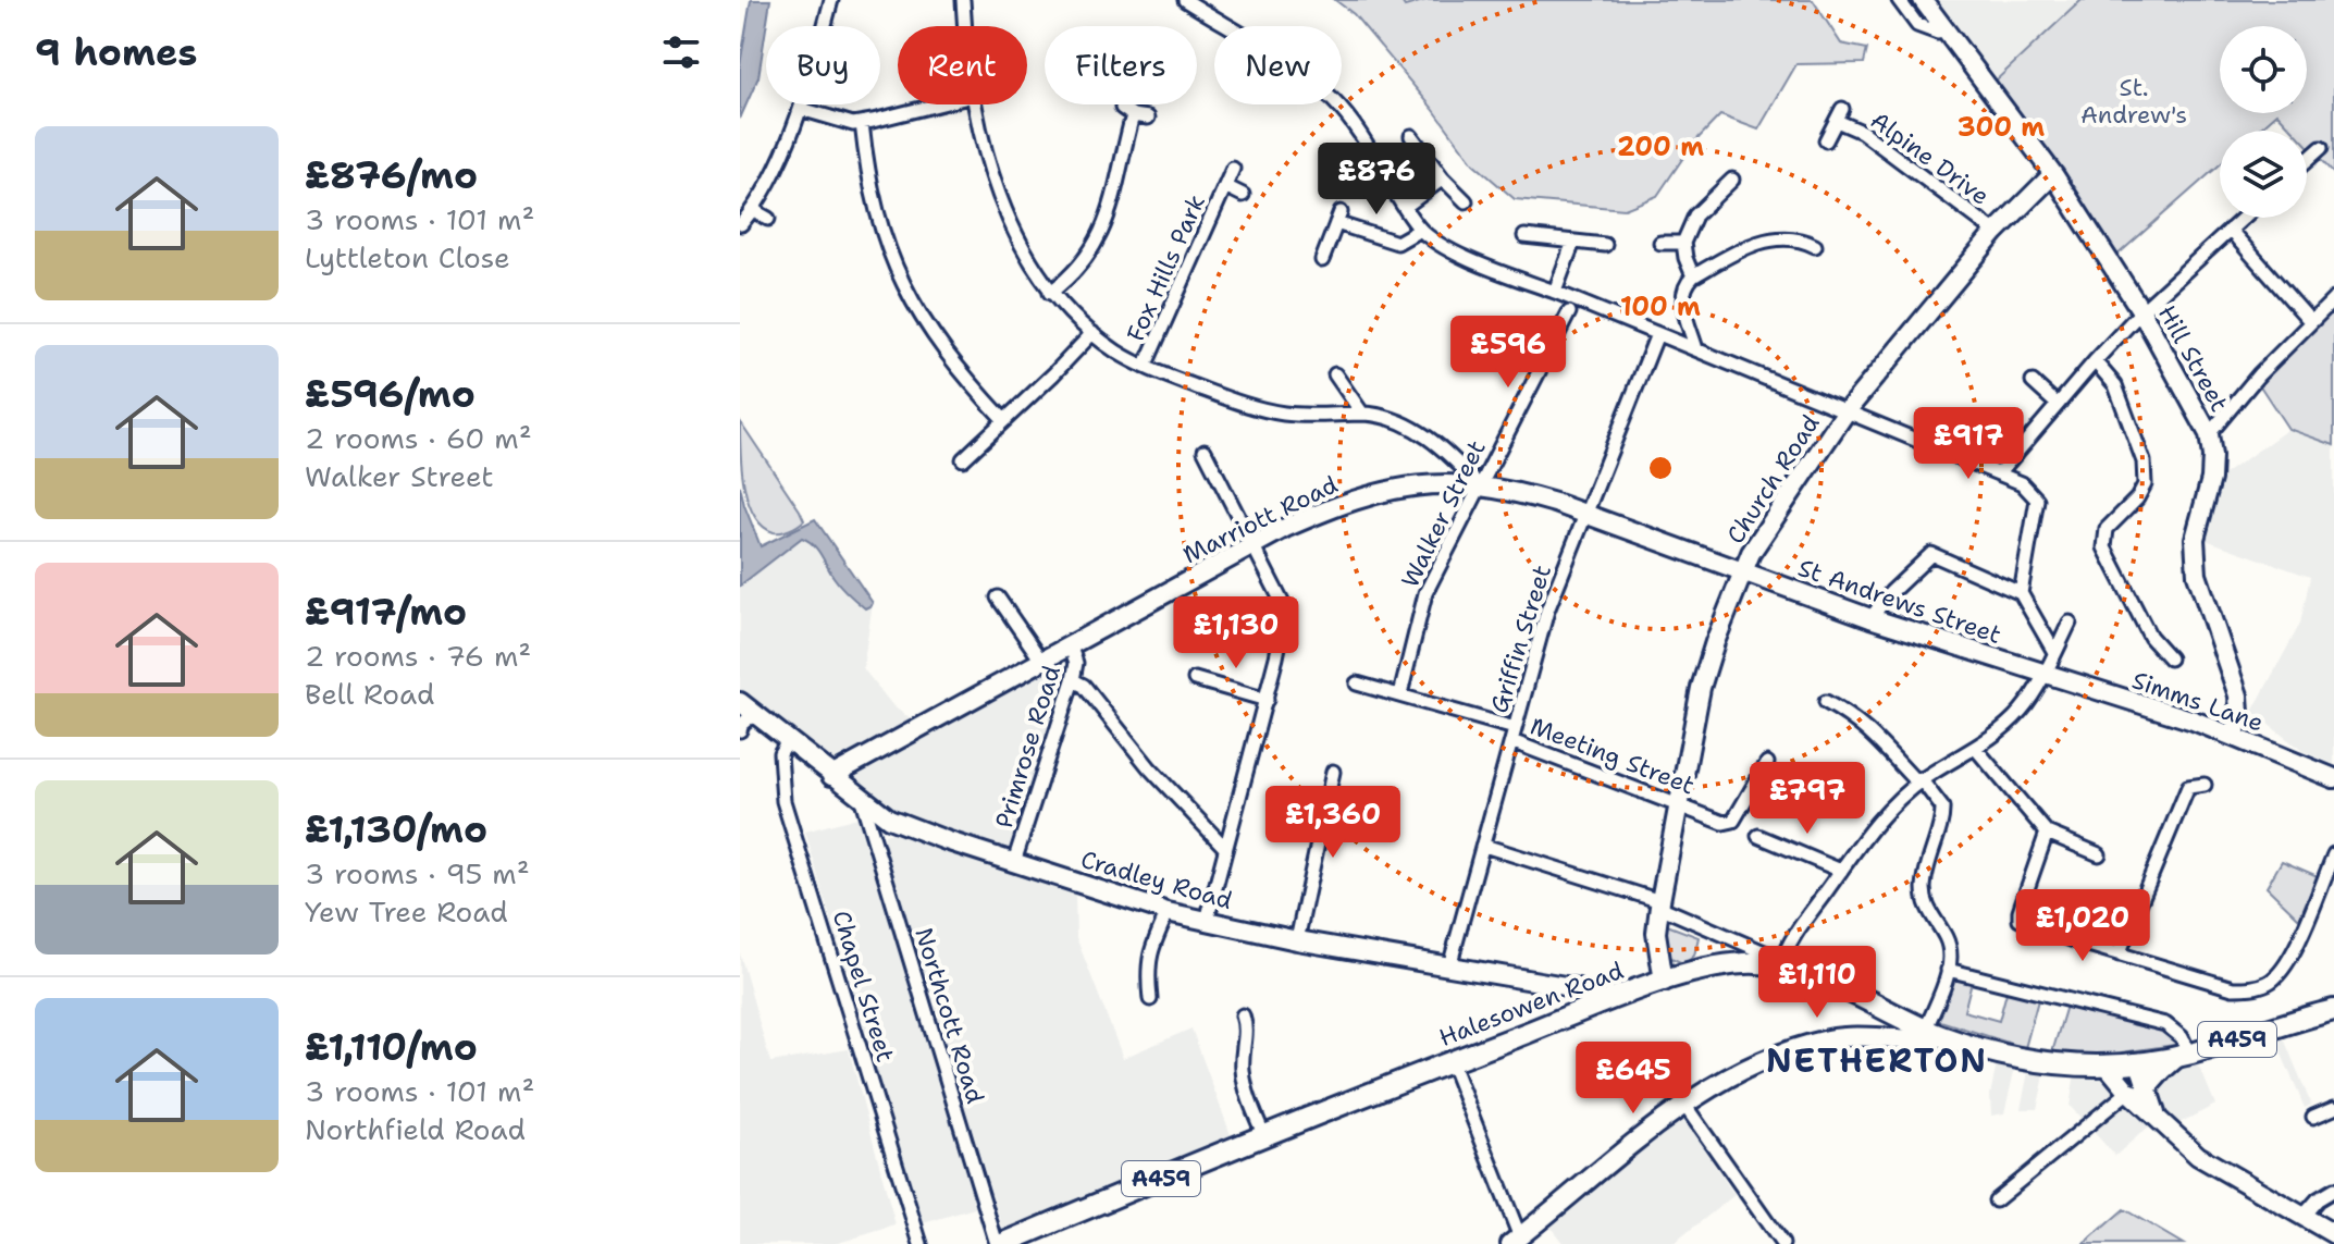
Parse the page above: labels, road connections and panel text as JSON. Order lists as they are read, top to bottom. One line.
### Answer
{"streets":{"main road":["Halesowen Road","A459"],"street":["Alpine Drive","Fox Hills Park","Hill Street","Church Road","Walker Street","Marriott Road","St Andrews Street","Griffin Street","Simms Lane","Primrose Road","Meeting Street","Cradley Road","Chapel Street","Northcott Road"]},"crossings":[["Alpine Drive","Church Road"],["Hill Street","Church Road"],["Hill Street","Simms Lane"],["Church Road","Marriott Road"],["Church Road","St Andrews Street"],["Church Road","Meeting Street"],["Church Road","Halesowen Road"],["Walker Street","Marriott Road"],["Walker Street","Meeting Street"],["Marriott Road","St Andrews Street"],["Marriott Road","Griffin Street"],["Marriott Road","Primrose Road"],["Marriott Road","Cradley Road"],["St Andrews Street","Simms Lane"],["Griffin Street","Meeting Street"],["Griffin Street","Cradley Road"],["Primrose Road","Cradley Road"],["Cradley Road","Chapel Street"],["Cradley Road","Halesowen Road"],["Cradley Road","Northcott Road"],["Halesowen Road","Northcott Road"],["Halesowen Road","A459"]],"districts":["NETHERTON"],"parks":["St. Andrew's"],"page":{"heading":"9 homes","chip":["Buy","Rent","Filters","New"],"list":[{"name":"£876/mo","note":"3 rooms · 101 m² · Lyttleton Close"},{"name":"£596/mo","note":"2 rooms · 60 m² · Walker Street"},{"name":"£917/mo","note":"2 rooms · 76 m² · Bell Road"},{"name":"£1,130/mo","note":"3 rooms · 95 m² · Yew Tree Road"},{"name":"£1,110/mo","note":"3 rooms · 101 m² · Northfield Road"}],"price":["£876","£596","£917","£1,130","£797","£1,360","£1,020","£1,110","£645"]},"rings":["300 m","200 m","100 m"]}
